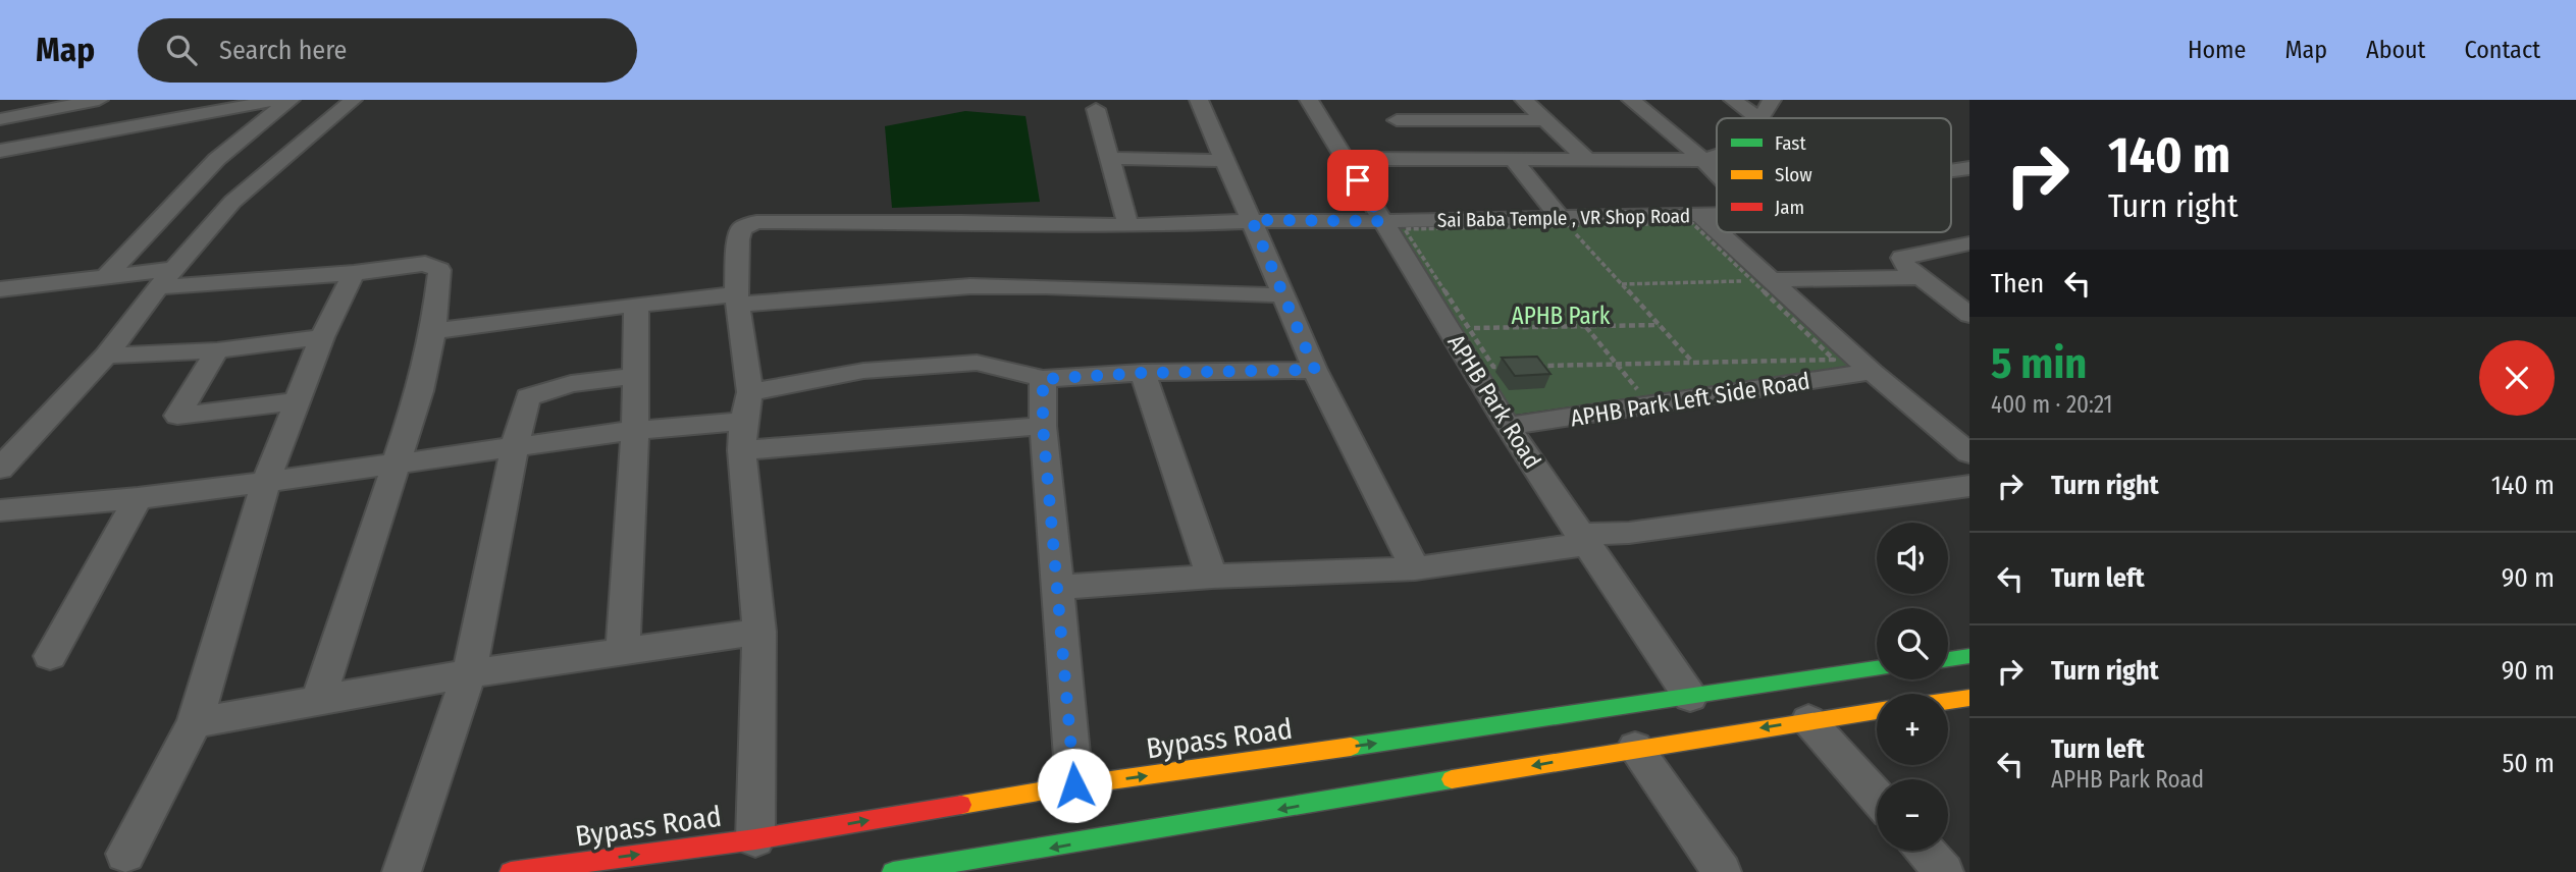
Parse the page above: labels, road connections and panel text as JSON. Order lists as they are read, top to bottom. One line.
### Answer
{"streets":{"main road":["Bypass Road"],"street":["Sai Baba Temple , VR Shop Road","APHB Park Left Side Road","APHB Park Road"]},"crossings":[["Sai Baba Temple , VR Shop Road","APHB Park Road"],["APHB Park Left Side Road","APHB Park Road"],["APHB Park Road","Bypass Road"]],"parks":["APHB Park"],"legend":["Fast","Slow","Jam"],"page":{"header":"Map","search":"Search here","nav":["Home","Map","About","Contact"],"turn":["140 m","Turn right"],"then":"Then","heading":["5 min","400 m · 20:21"],"list":[{"name":"Turn right","value":"140 m"},{"name":"Turn left","value":"90 m"},{"name":"Turn right","value":"90 m"},{"name":"Turn left","note":"APHB Park Road","value":"50 m"}],"map_buttons":["+","−"]}}
